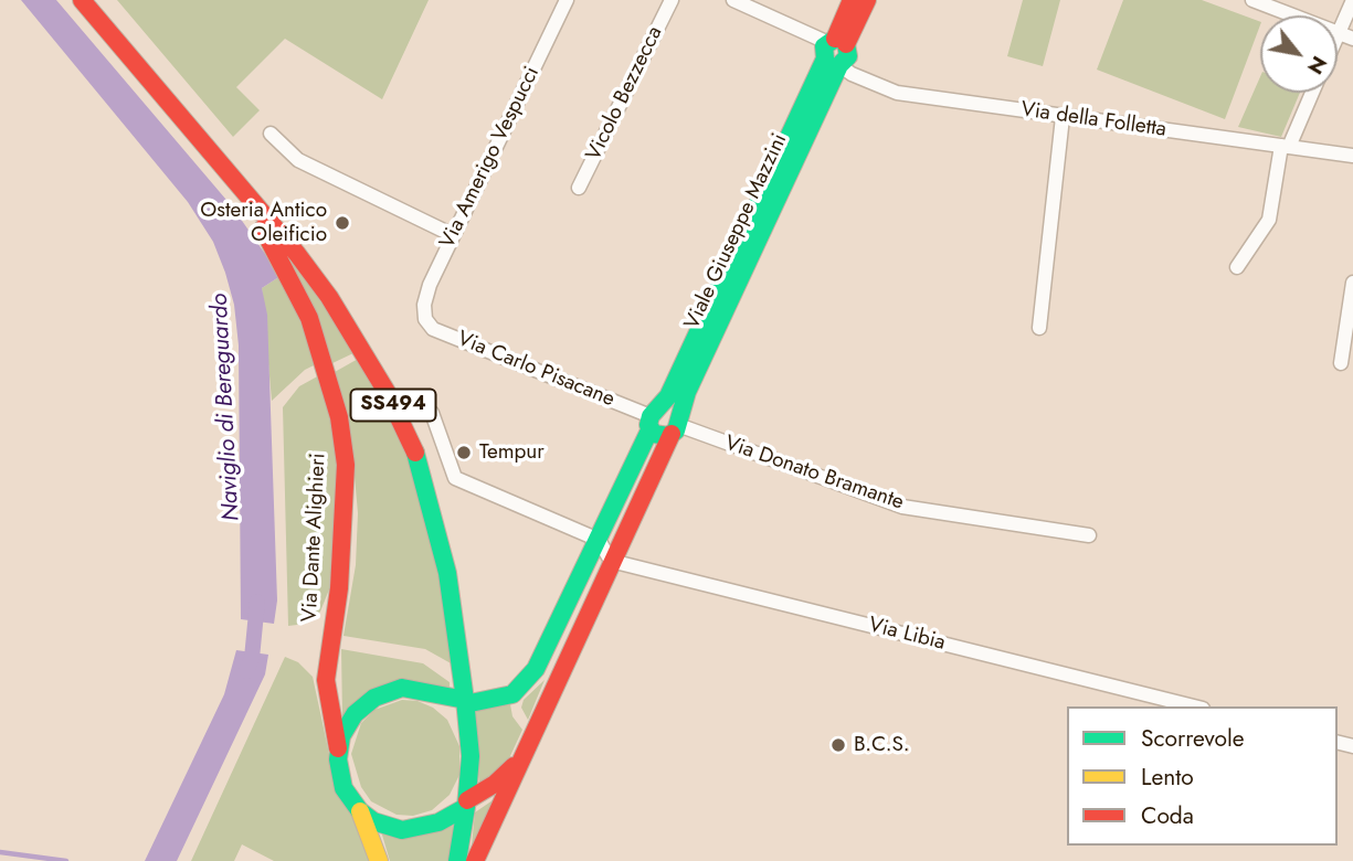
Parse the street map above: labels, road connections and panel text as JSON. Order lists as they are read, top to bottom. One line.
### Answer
{"streets":{"main road":["Viale Giuseppe Mazzini","SS494","Via Dante Alighieri"],"street":["Vicolo Bezzecca","Via della Folletta","Via Amerigo Vespucci","Via Carlo Pisacane","Via Donato Bramante","Via Libia"]},"crossings":[["Via della Folletta","Viale Giuseppe Mazzini"],["Via Amerigo Vespucci","Via Carlo Pisacane"],["Viale Giuseppe Mazzini","Via Carlo Pisacane"],["Viale Giuseppe Mazzini","SS494"],["Viale Giuseppe Mazzini","Via Donato Bramante"],["Viale Giuseppe Mazzini","Via Dante Alighieri"],["Viale Giuseppe Mazzini","Via Libia"],["SS494","Via Dante Alighieri"]],"water":["Naviglio di Bereguardo"],"places":["Osteria Antico Oleificio","Tempur","B.C.S."],"legend":["Scorrevole","Lento","Coda"],"north":"bottom right"}
